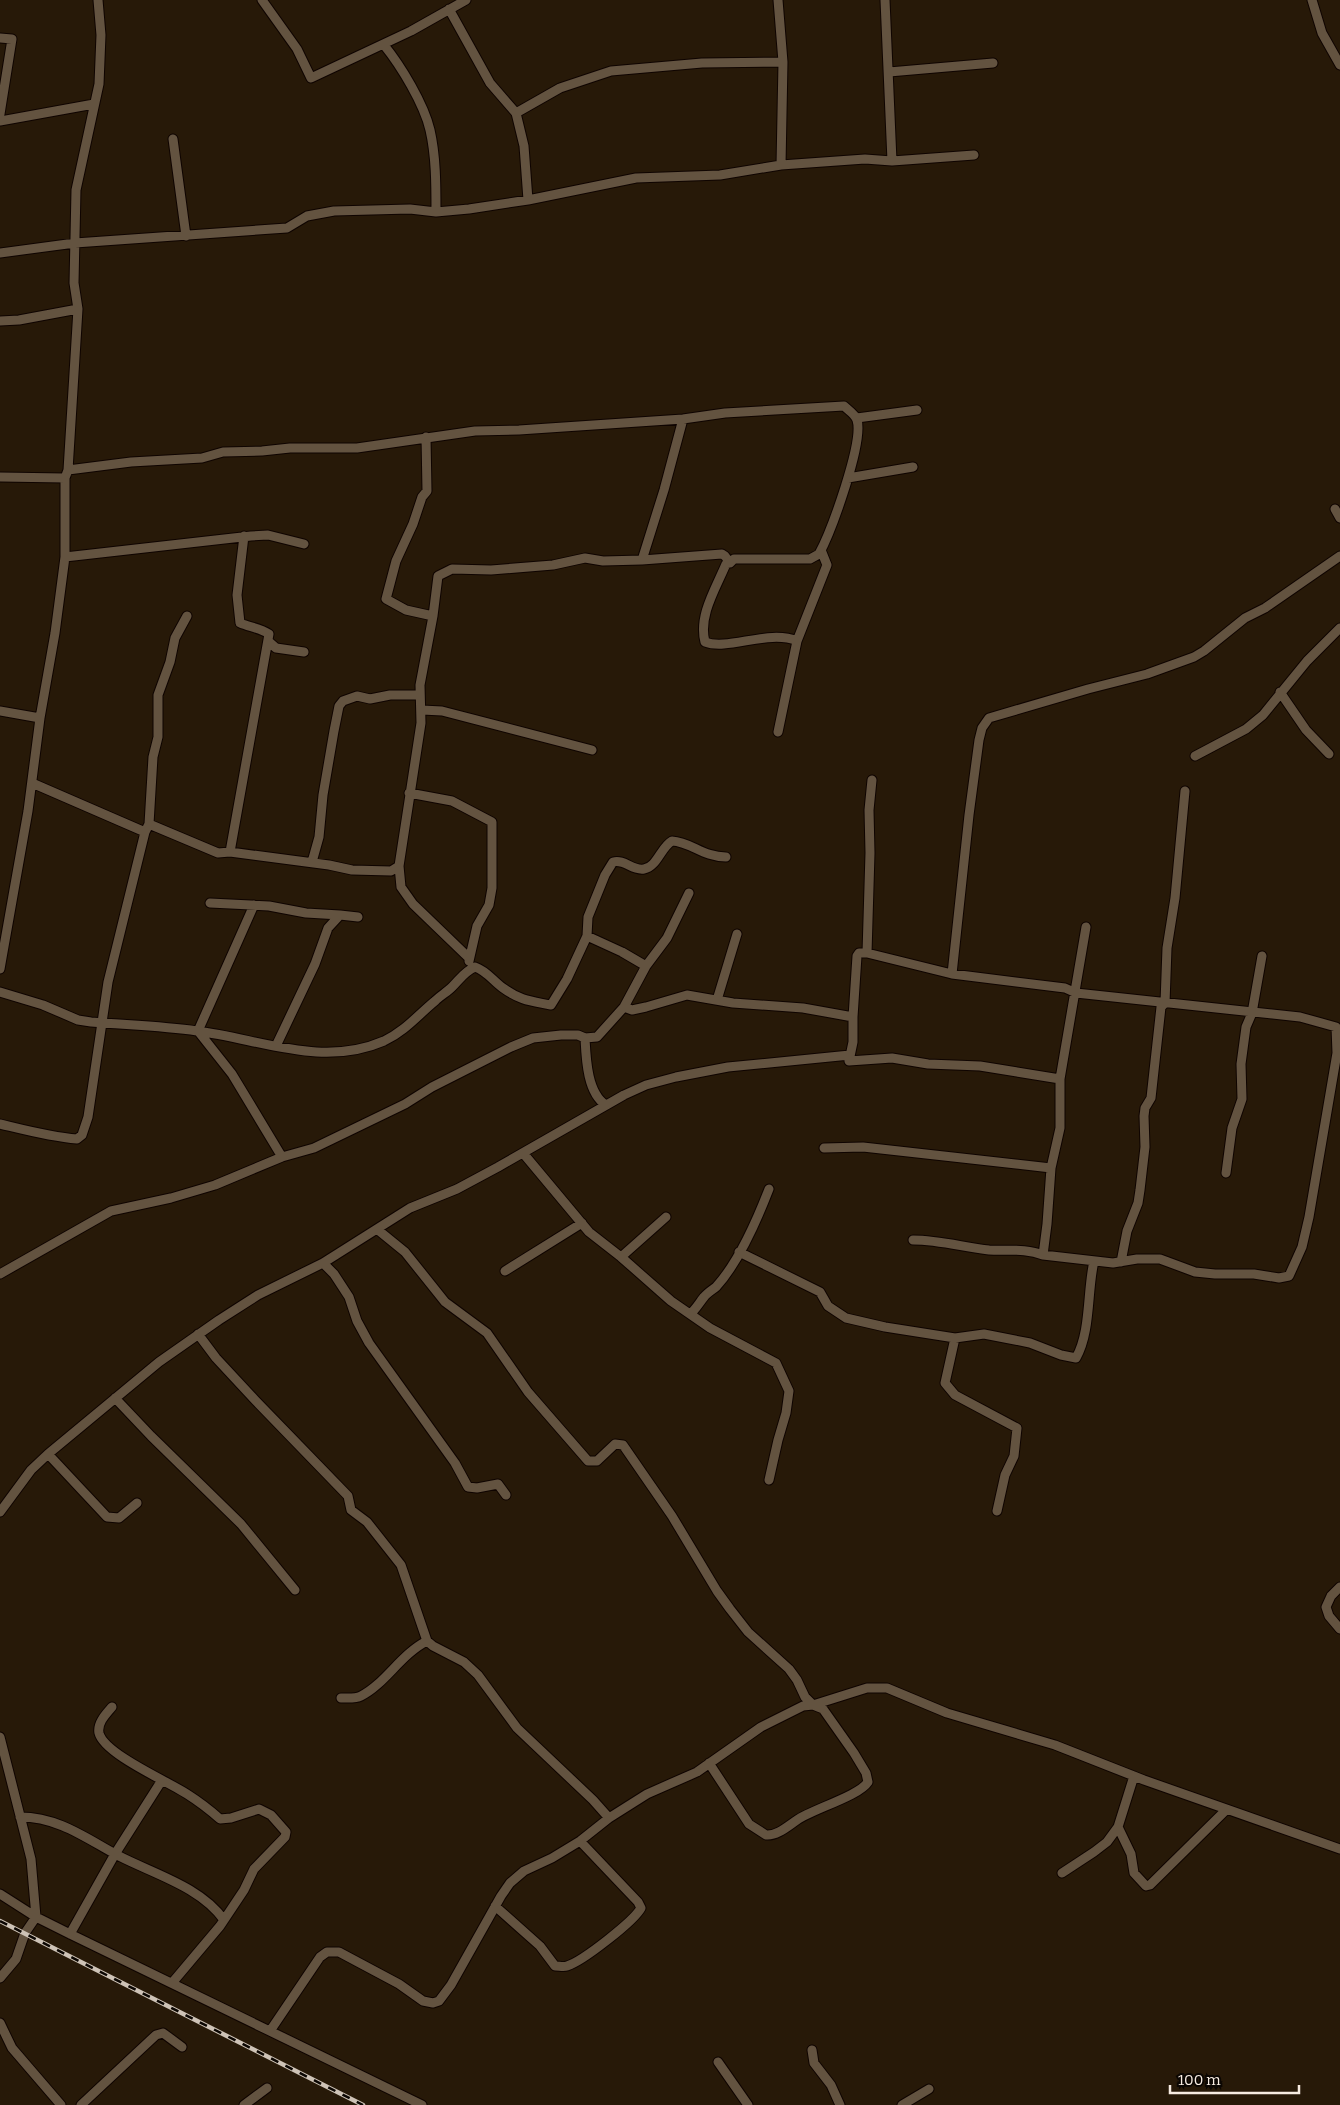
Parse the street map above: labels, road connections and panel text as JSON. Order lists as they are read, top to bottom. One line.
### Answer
{"scale_bar":"100 m"}
